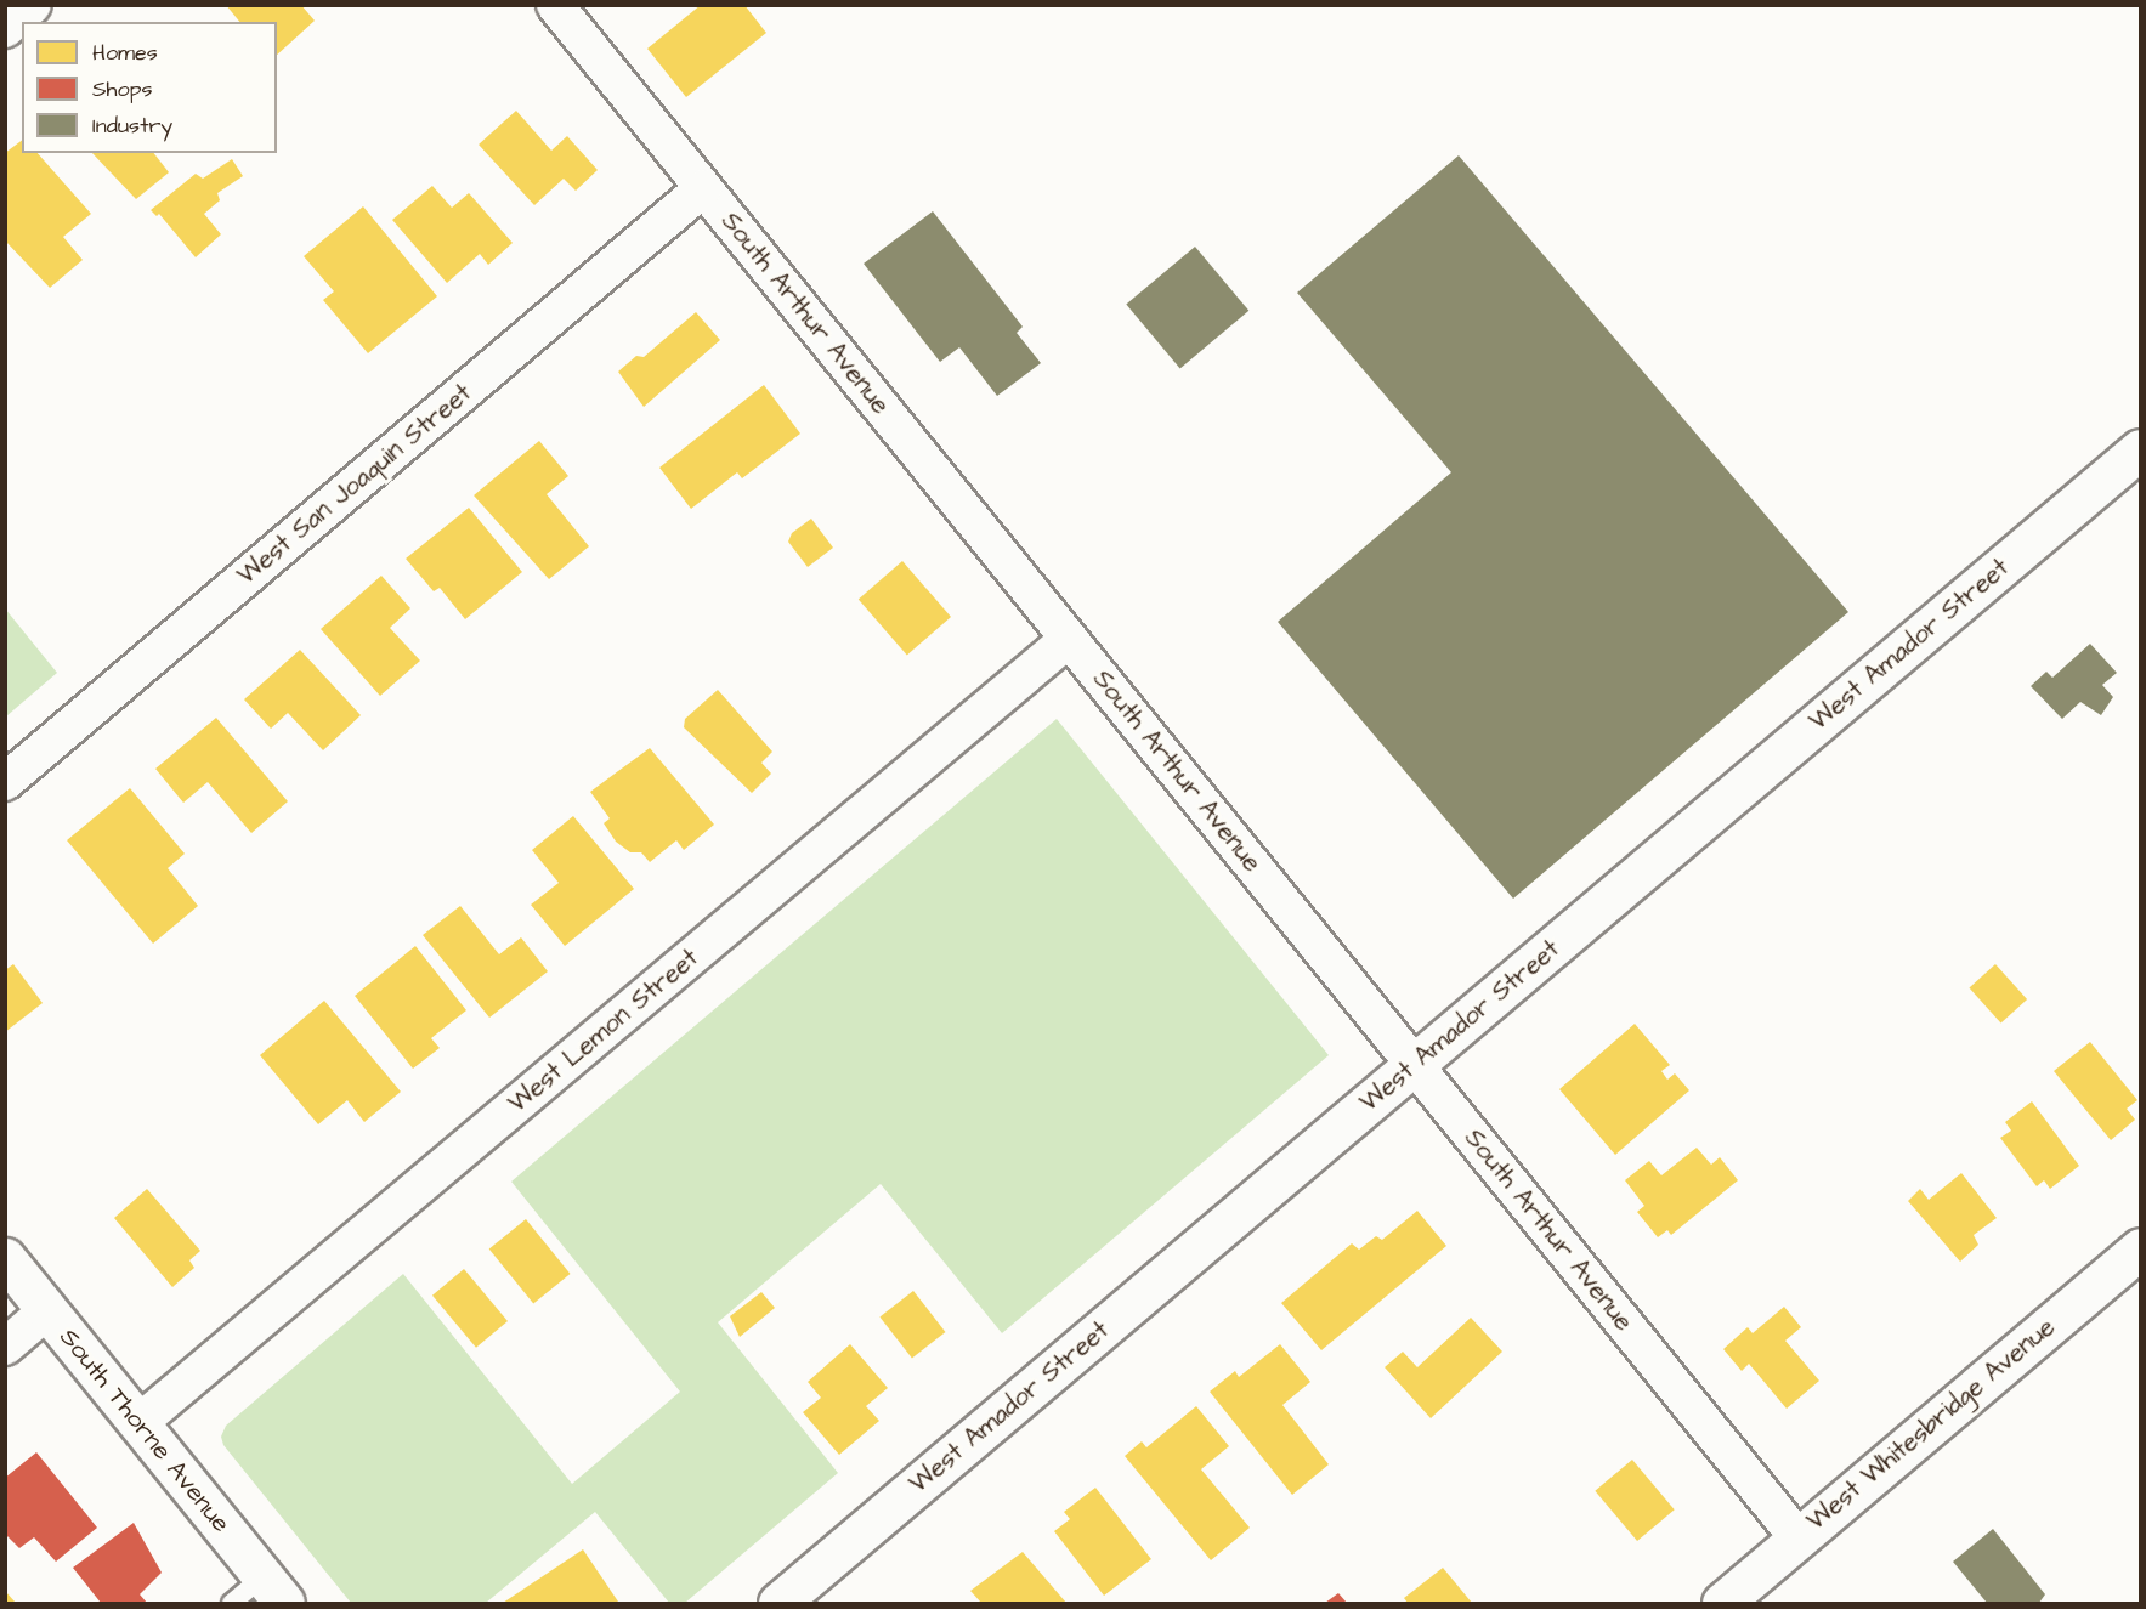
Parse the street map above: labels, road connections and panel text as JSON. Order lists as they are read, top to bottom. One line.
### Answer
{"streets":{"main road":["West Amador Street","West Whitesbridge Avenue","South Thorne Avenue"],"street":["South Arthur Avenue","West San Joaquin Street","West Lemon Street"]},"crossings":[["South Arthur Avenue","West San Joaquin Street"],["South Arthur Avenue","West Amador Street"],["South Arthur Avenue","West Lemon Street"],["South Arthur Avenue","West Whitesbridge Avenue"],["West Lemon Street","South Thorne Avenue"]],"legend":["Homes","Shops","Industry"]}
